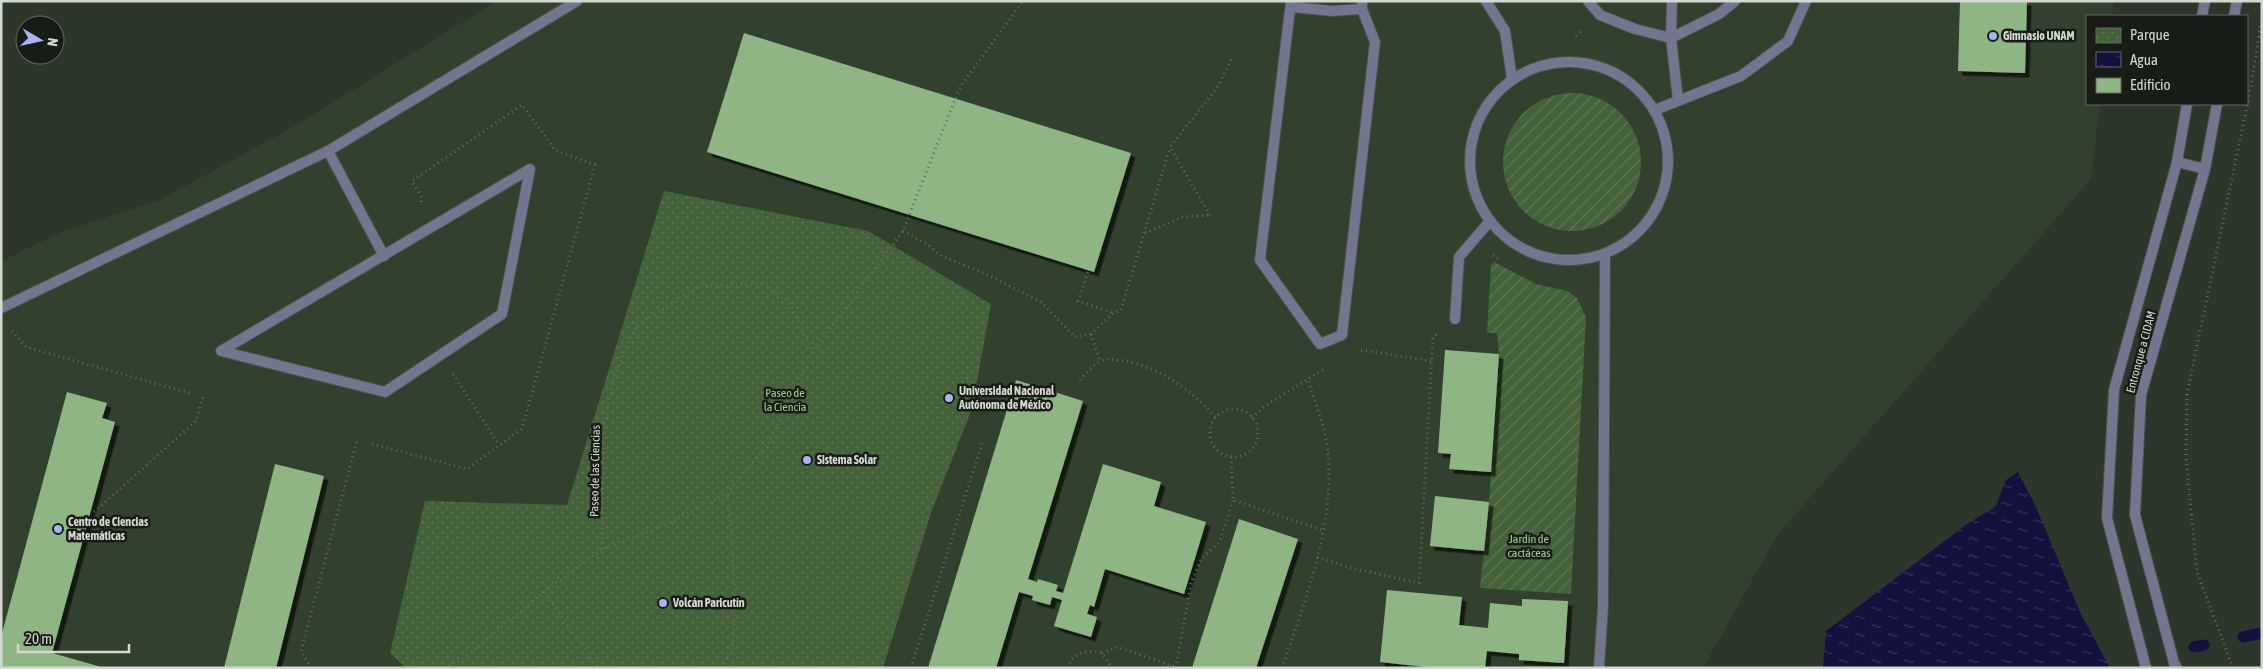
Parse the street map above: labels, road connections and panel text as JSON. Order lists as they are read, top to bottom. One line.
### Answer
{"streets":{"lane":["Entronque a CIDAM"],"path":["Paseo de las Ciencias"]},"parks":["Paseo de la Ciencia","Jardín de cactáceas"],"places":["Gimnasio UNAM","Universidad Nacional Autónoma de México","Sistema Solar","Centro de Ciencias Matemáticas","Volcán Paricutín"],"legend":["Parque","Agua","Edificio"],"scale_bar":"20 m","north":"right"}
